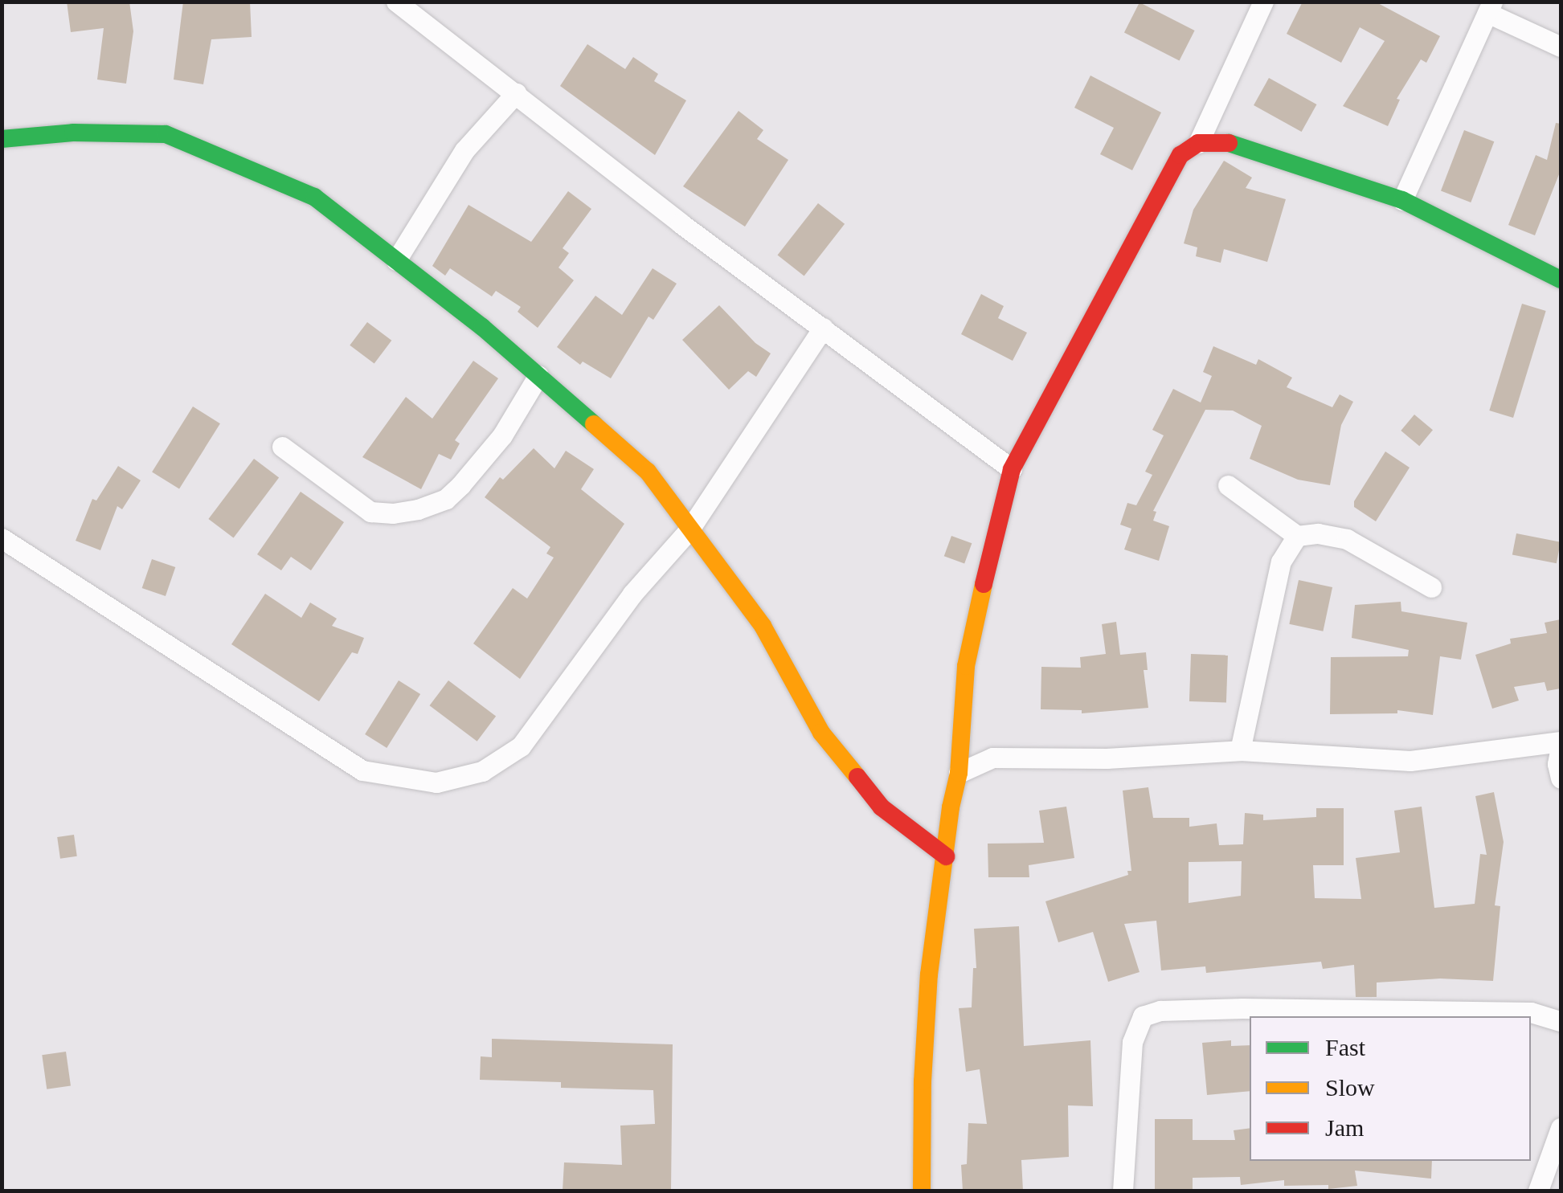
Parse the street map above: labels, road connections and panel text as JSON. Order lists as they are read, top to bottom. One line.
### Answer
{"legend":["Fast","Slow","Jam"]}
